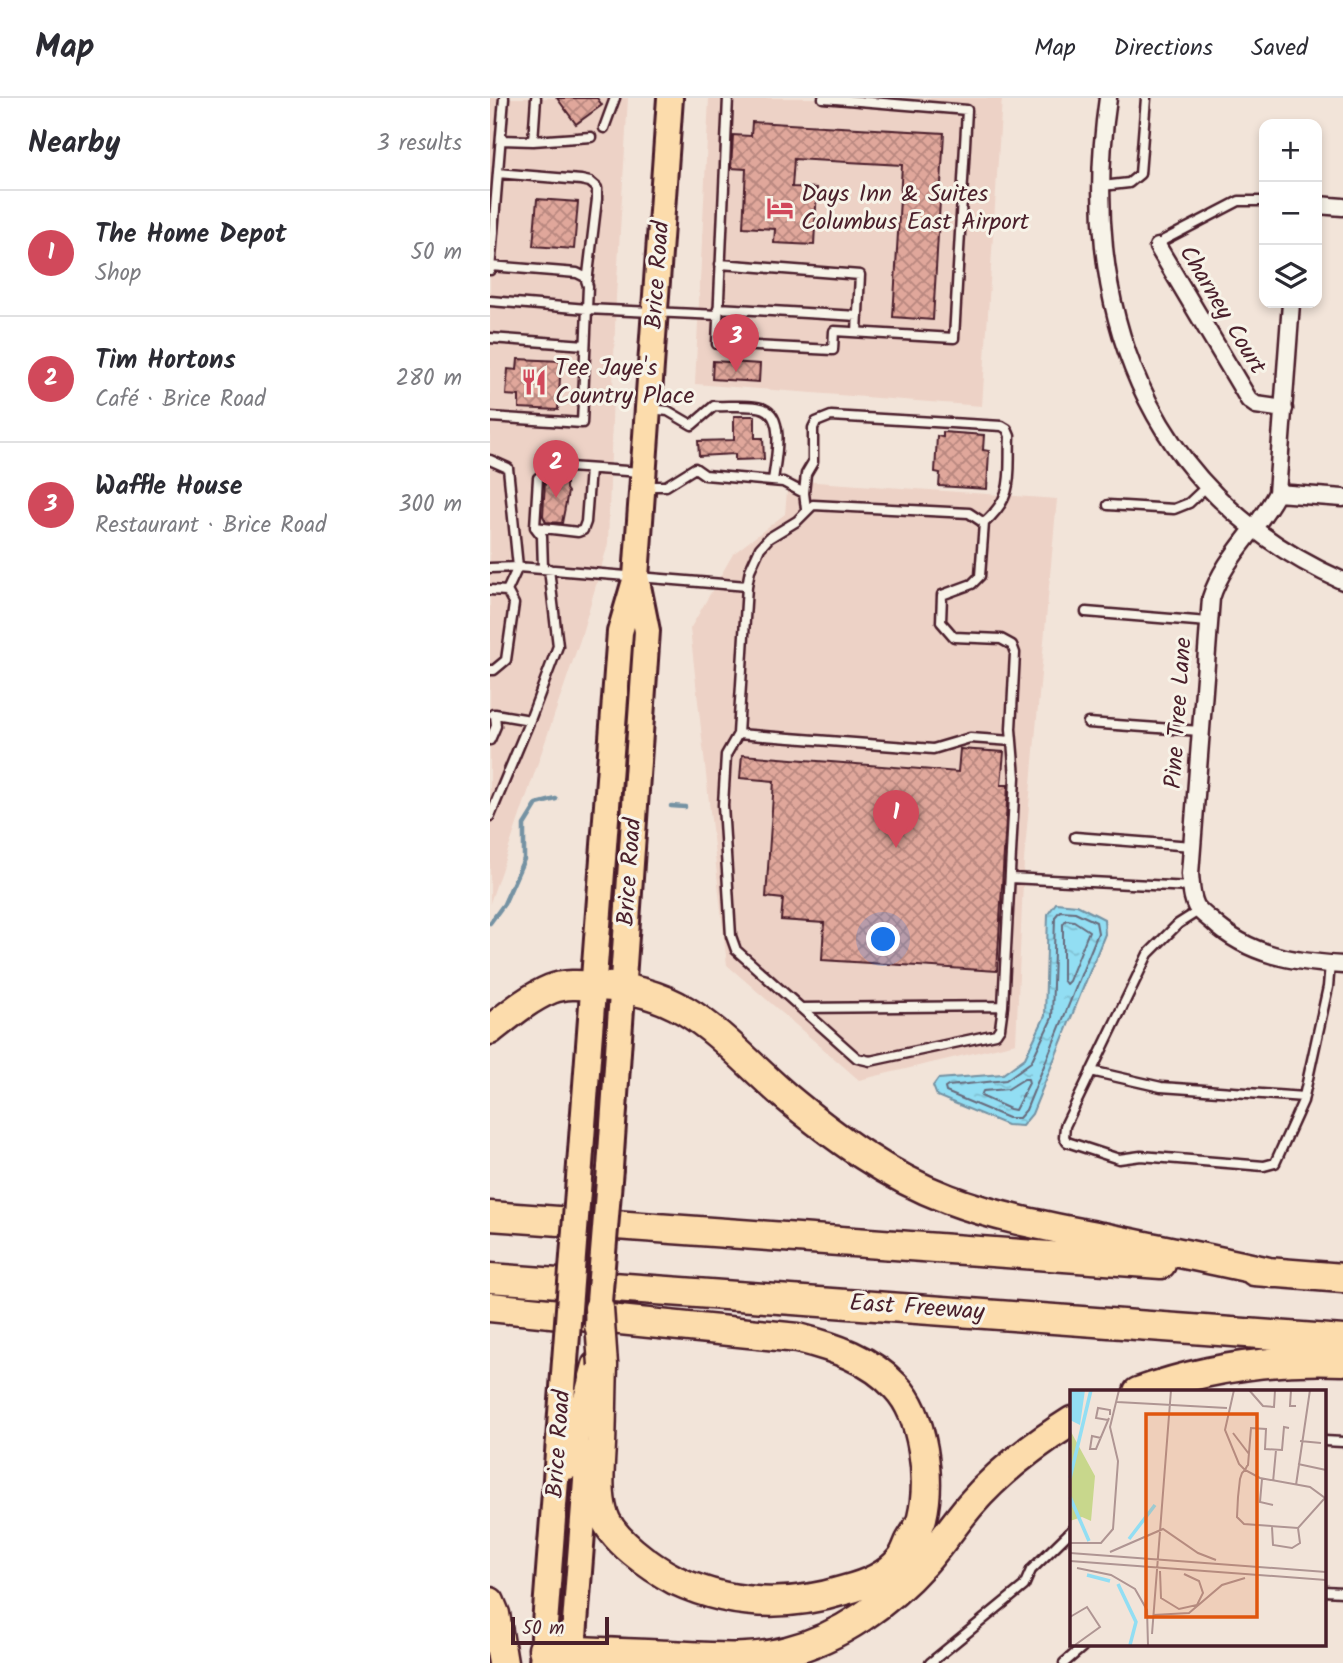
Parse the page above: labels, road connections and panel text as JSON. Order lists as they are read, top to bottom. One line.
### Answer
{"streets":{"highway":["East Freeway"],"main road":["Brice Road"],"street":["Charney Court","Pine Tree Lane"]},"places":{"hotel":["Days Inn & Suites Columbus East Airport"],"restaurant":["Tee Jaye's Country Place"]},"scale_bar":"50 m","page":{"header":"Map","nav":["Map","Directions","Saved"],"heading":["Nearby","3 results"],"map_buttons":["+","−"],"list":[{"mark":"1","name":"The Home Depot","note":"Shop","value":"50 m"},{"mark":"2","name":"Tim Hortons","note":"Café · Brice Road","value":"280 m"},{"mark":"3","name":"Waffle House","note":"Restaurant · Brice Road","value":"300 m"}],"pins":["3","2","1"],"scale":"50 m"}}
